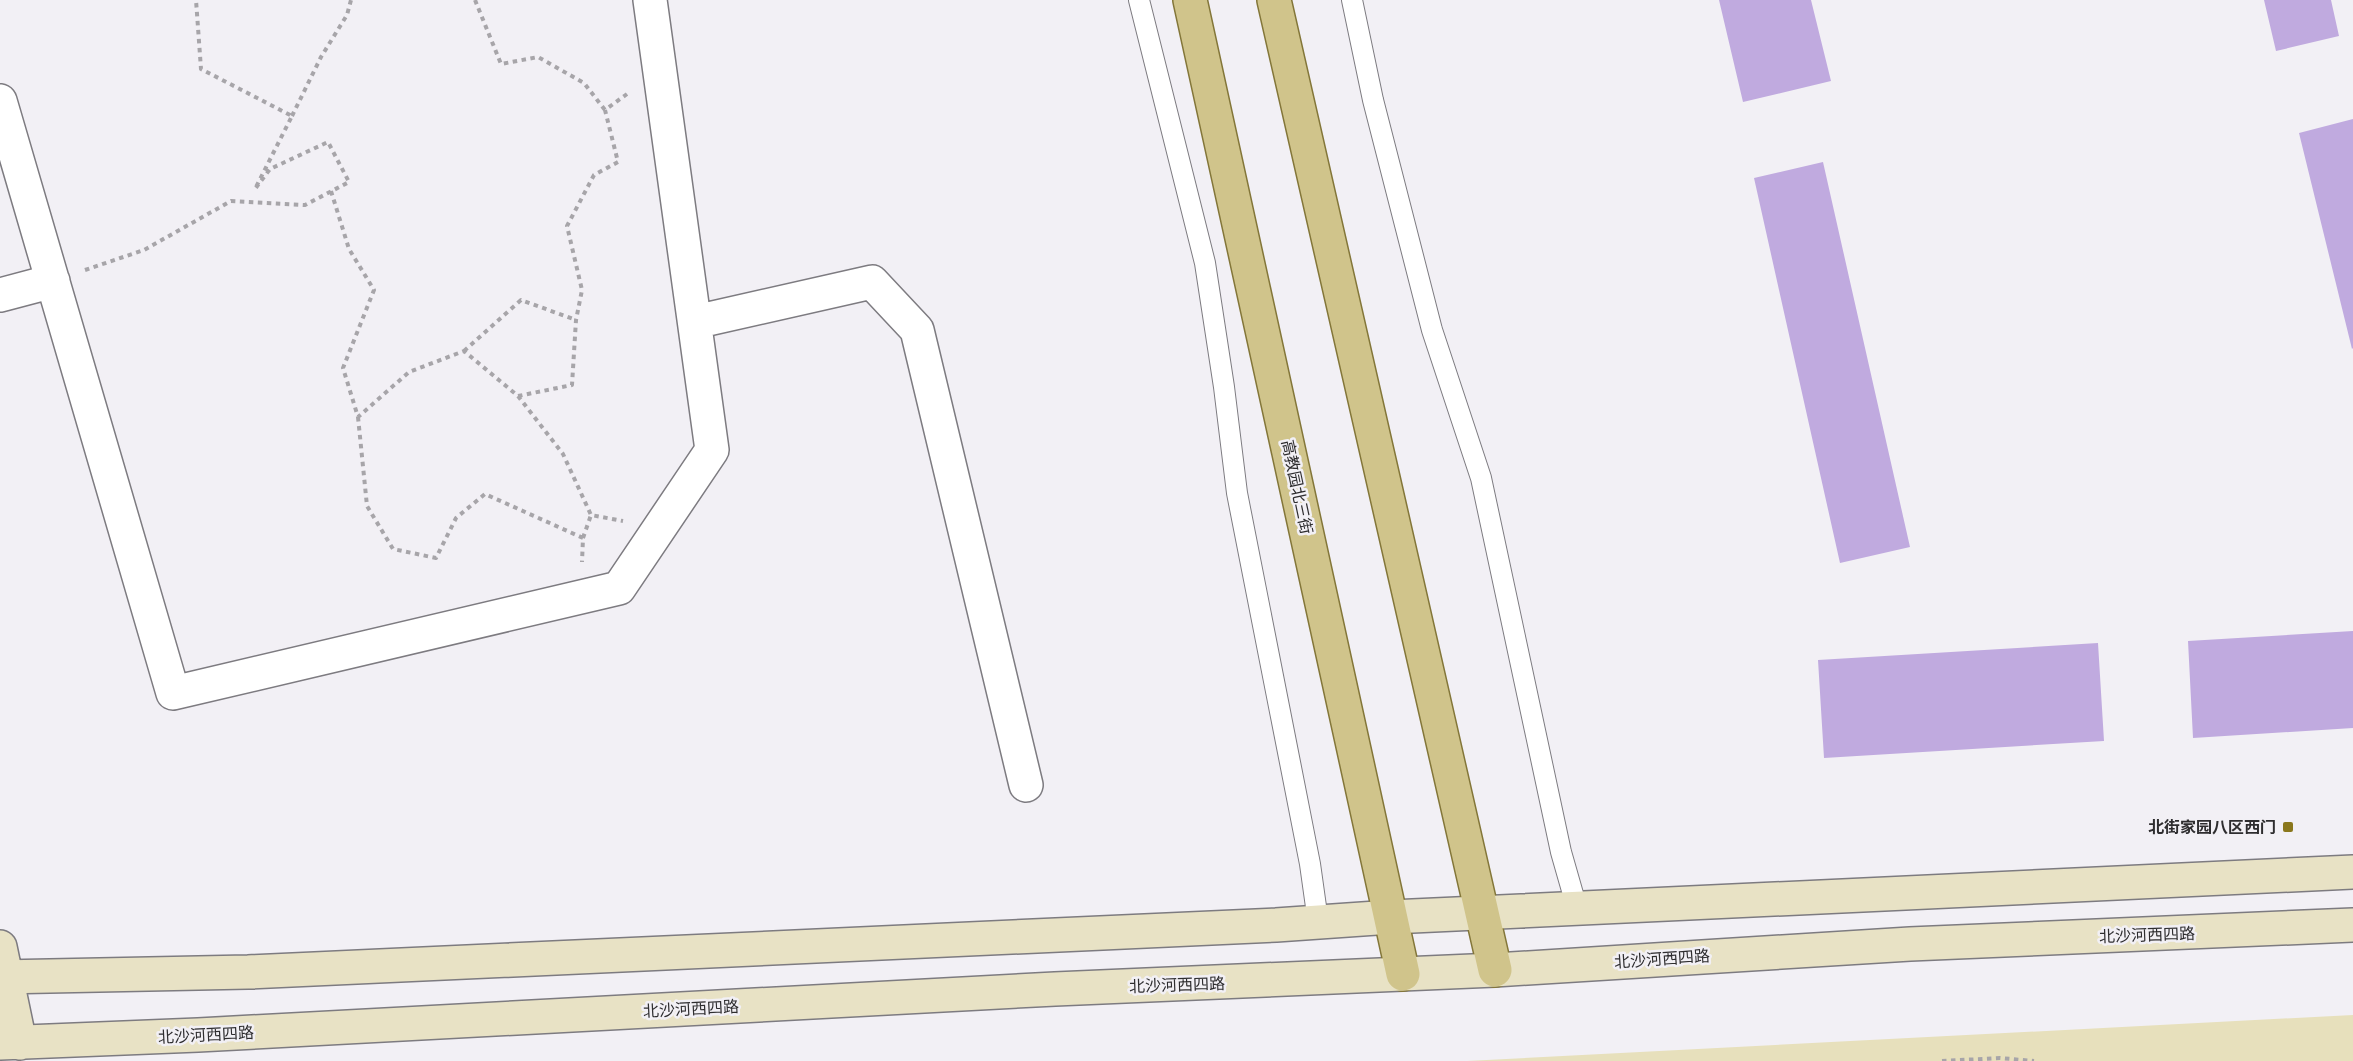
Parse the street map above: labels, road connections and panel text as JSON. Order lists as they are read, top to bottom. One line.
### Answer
{"streets":{"main road":["高教园北三街"],"street":["北沙河西四路"]},"crossings":[["高教园北三街","北沙河西四路"]],"places":{"transit":["北街家园八区西门"]}}
